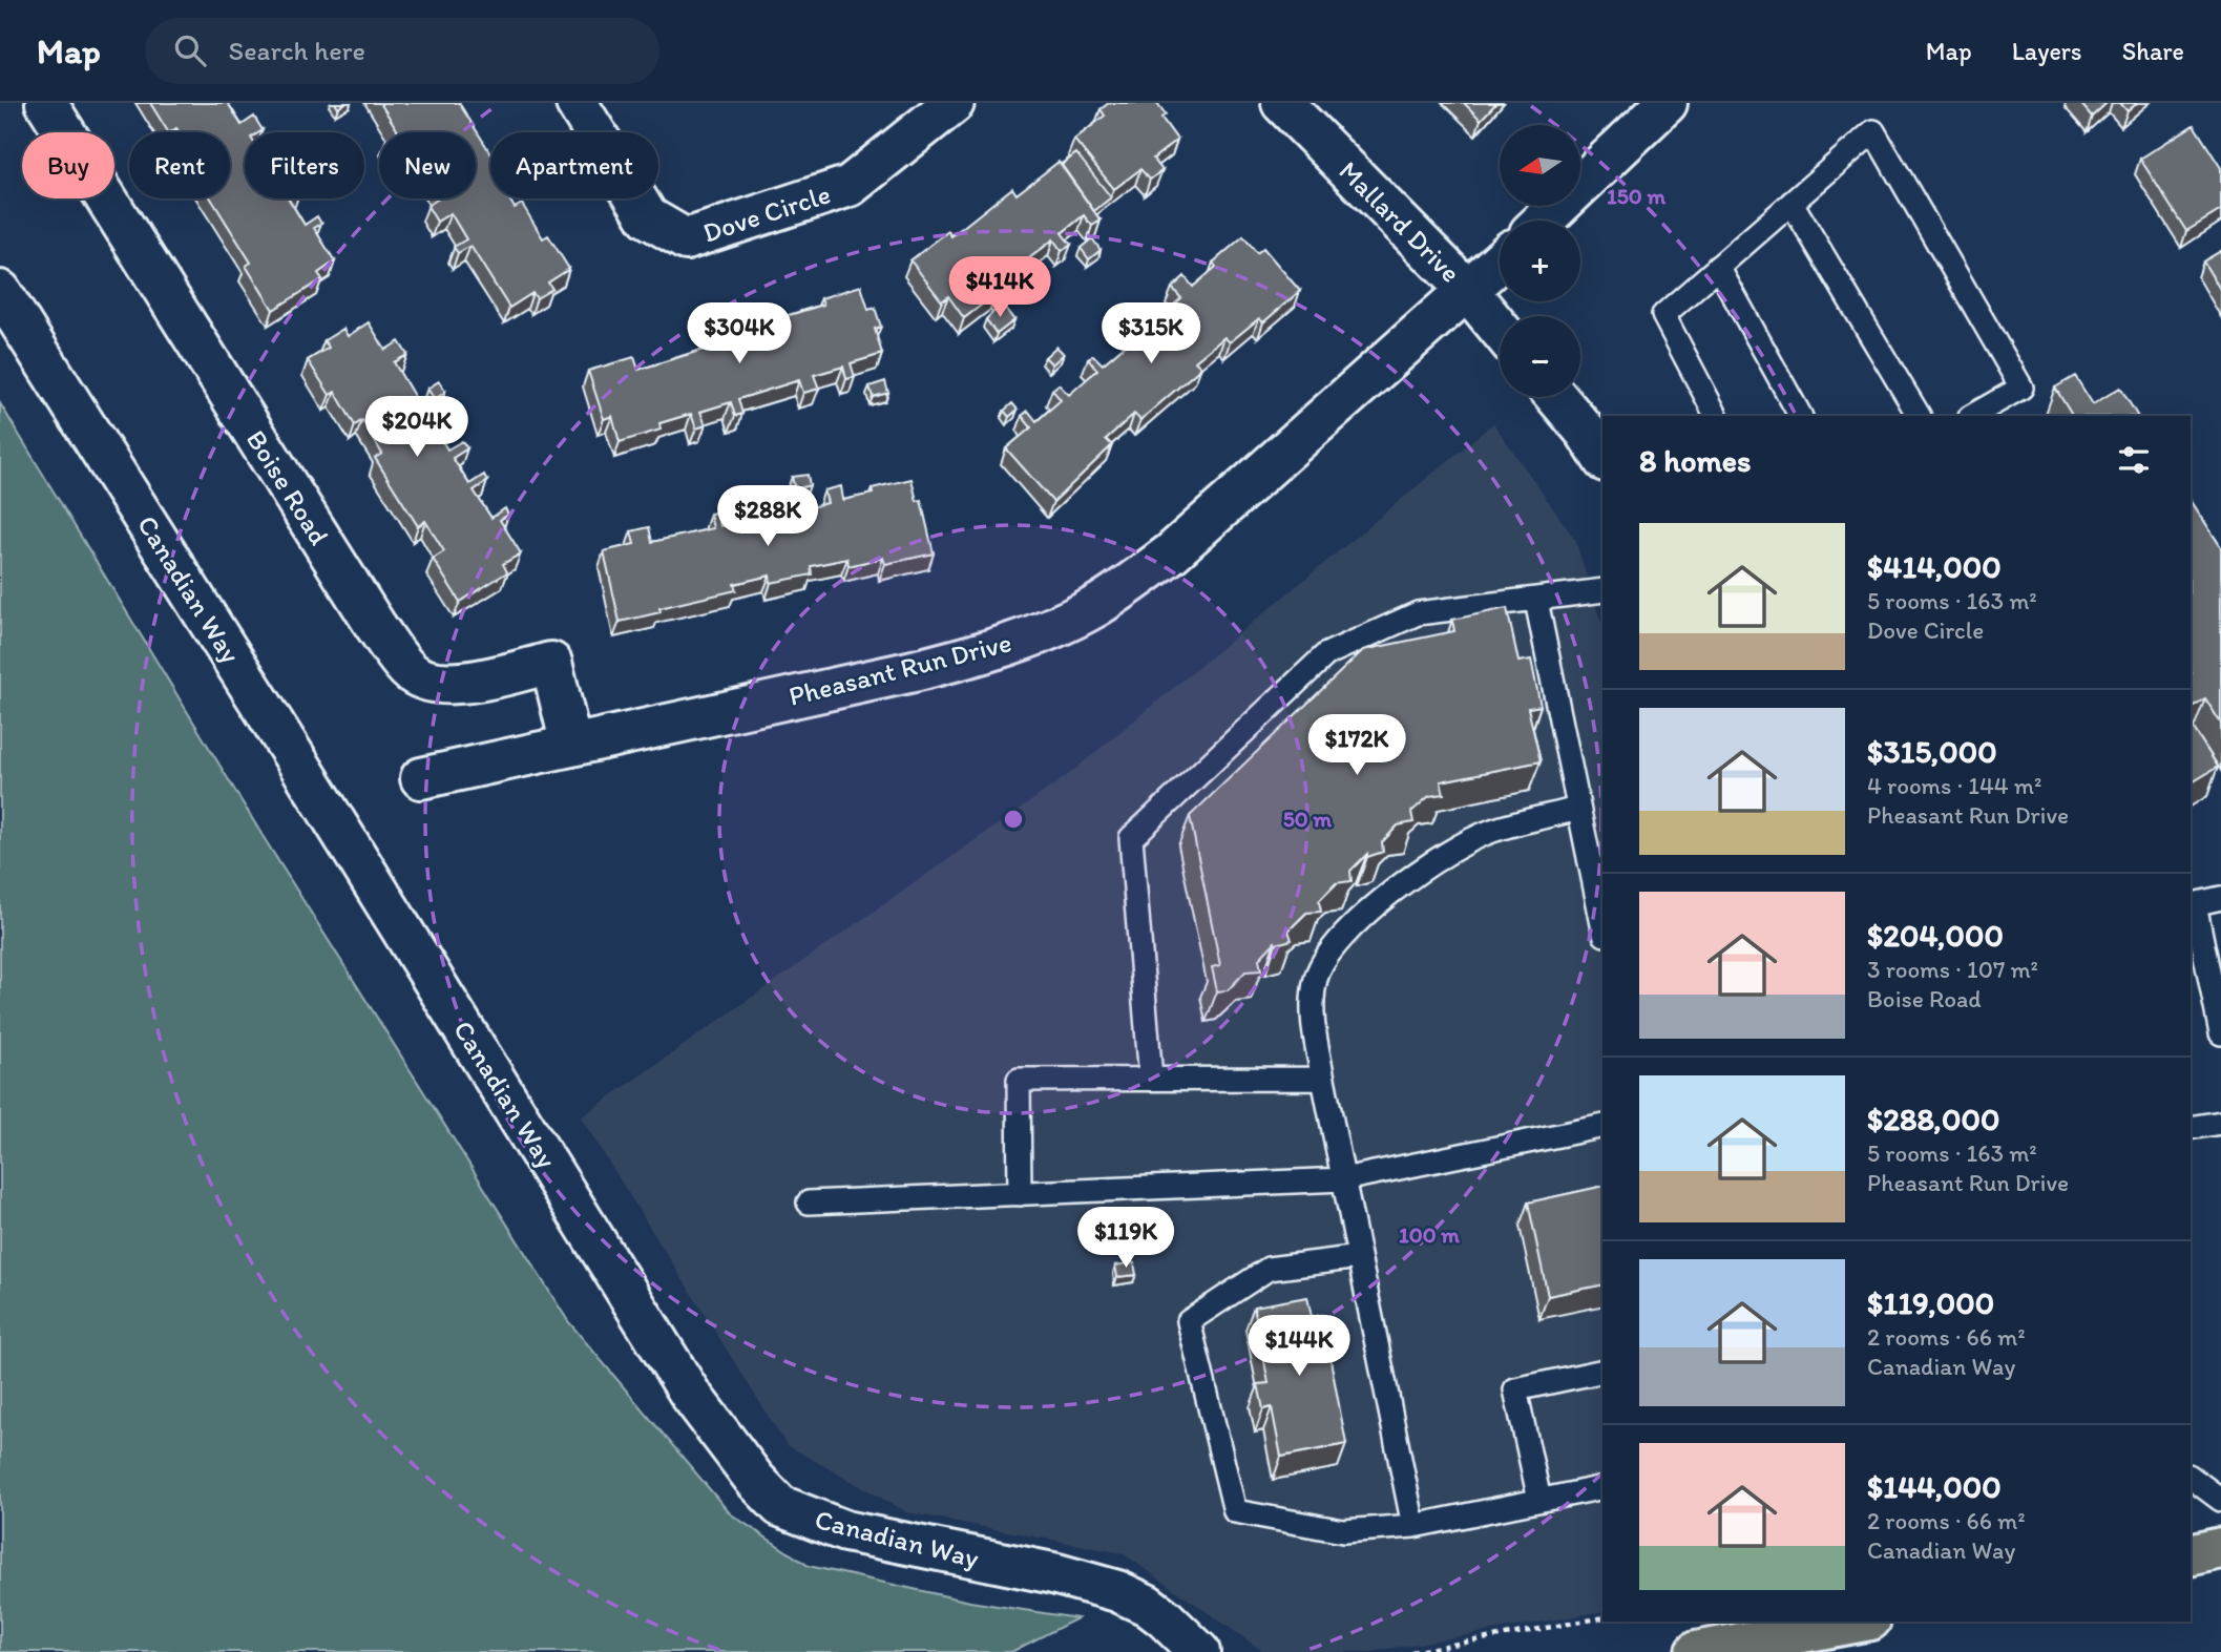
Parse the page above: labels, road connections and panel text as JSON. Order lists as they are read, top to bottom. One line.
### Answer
{"streets":{"street":["Dove Circle","Mallard Drive","Boise Road","Canadian Way","Pheasant Run Drive"]},"crossings":[["Mallard Drive","Pheasant Run Drive"],["Boise Road","Pheasant Run Drive"]],"north":"left","page":{"header":"Map","search":"Search here","nav":["Map","Layers","Share"],"map_buttons":["+","−"],"chip":["Buy","Rent","Filters","New","Apartment"],"price":["$414K","$304K","$315K","$204K","$288K","$172K","$119K","$144K"],"heading":"8 homes","list":[{"name":"$414,000","note":"5 rooms · 163 m² · Dove Circle"},{"name":"$315,000","note":"4 rooms · 144 m² · Pheasant Run Drive"},{"name":"$204,000","note":"3 rooms · 107 m² · Boise Road"},{"name":"$288,000","note":"5 rooms · 163 m² · Pheasant Run Drive"},{"name":"$119,000","note":"2 rooms · 66 m² · Canadian Way"},{"name":"$144,000","note":"2 rooms · 66 m² · Canadian Way"}]},"rings":["150 m","50 m","100 m"]}
